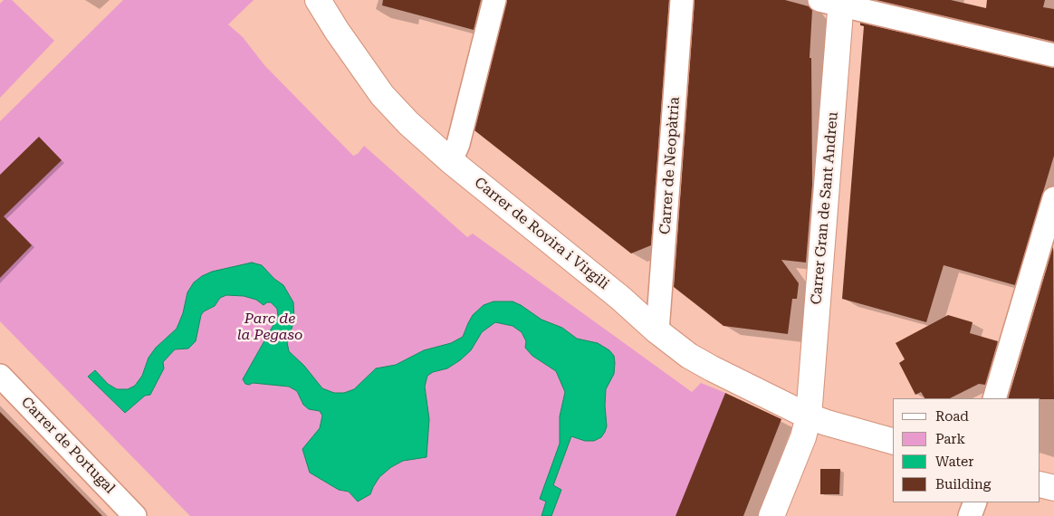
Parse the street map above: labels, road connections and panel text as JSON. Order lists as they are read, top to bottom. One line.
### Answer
{"streets":{"main road":["Carrer Gran de Sant Andreu","Carrer de Rovira i Virgili"],"street":["Carrer de Neopàtria","Carrer de Portugal"]},"crossings":[["Carrer de Neopàtria","Carrer de Rovira i Virgili"],["Carrer Gran de Sant Andreu","Carrer de Rovira i Virgili"]],"parks":["Parc de la Pegaso"],"legend":["Road","Park","Water","Building"]}
